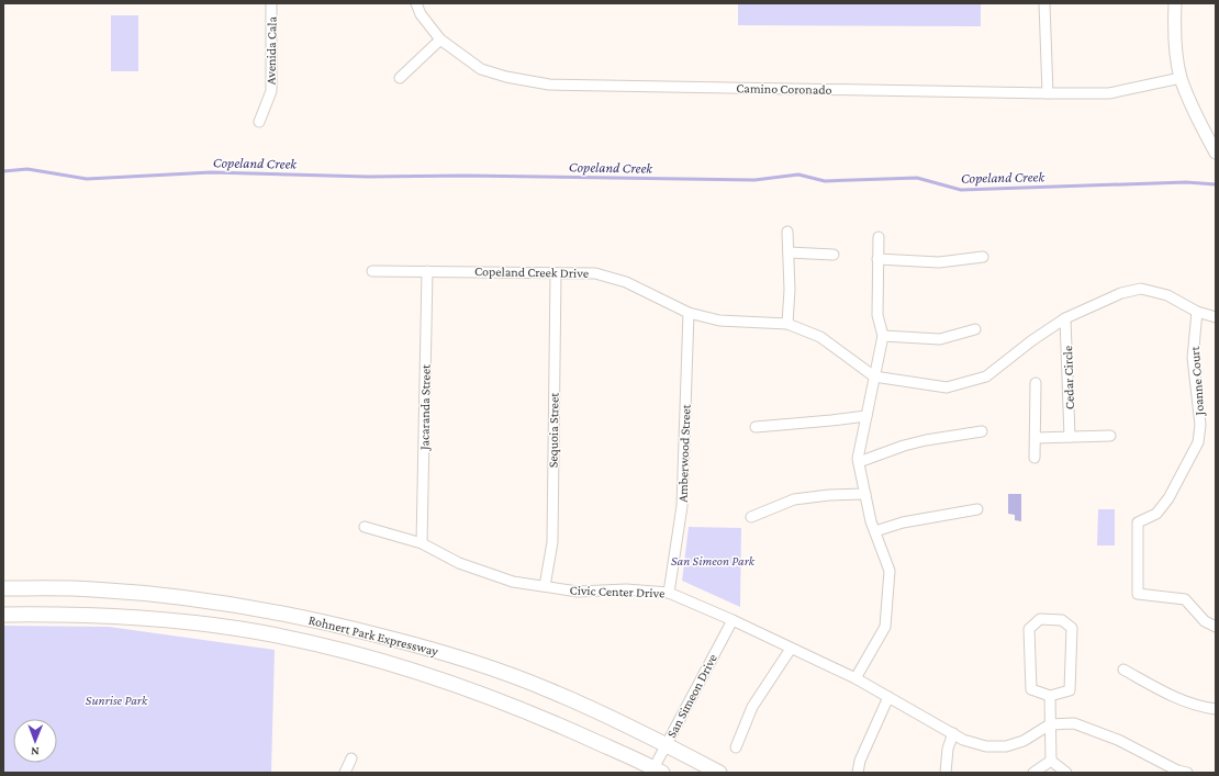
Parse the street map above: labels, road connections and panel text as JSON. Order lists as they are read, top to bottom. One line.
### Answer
{"streets":{"main road":["Rohnert Park Expressway"],"street":["Avenida Cala","Camino Coronado","Copeland Creek Drive","Cedar Circle","Joanne Court","Jacaranda Street","Sequoia Street","Amberwood Street","Civic Center Drive","San Simeon Drive"]},"crossings":[["Copeland Creek Drive","Cedar Circle"],["Copeland Creek Drive","Joanne Court"],["Copeland Creek Drive","Jacaranda Street"],["Copeland Creek Drive","Sequoia Street"],["Copeland Creek Drive","Amberwood Street"],["Jacaranda Street","Civic Center Drive"],["Sequoia Street","Civic Center Drive"],["Amberwood Street","Civic Center Drive"],["Civic Center Drive","San Simeon Drive"],["Rohnert Park Expressway","San Simeon Drive"]],"water":["Copeland Creek"],"parks":["San Simeon Park","Sunrise Park"],"north":"bottom"}
